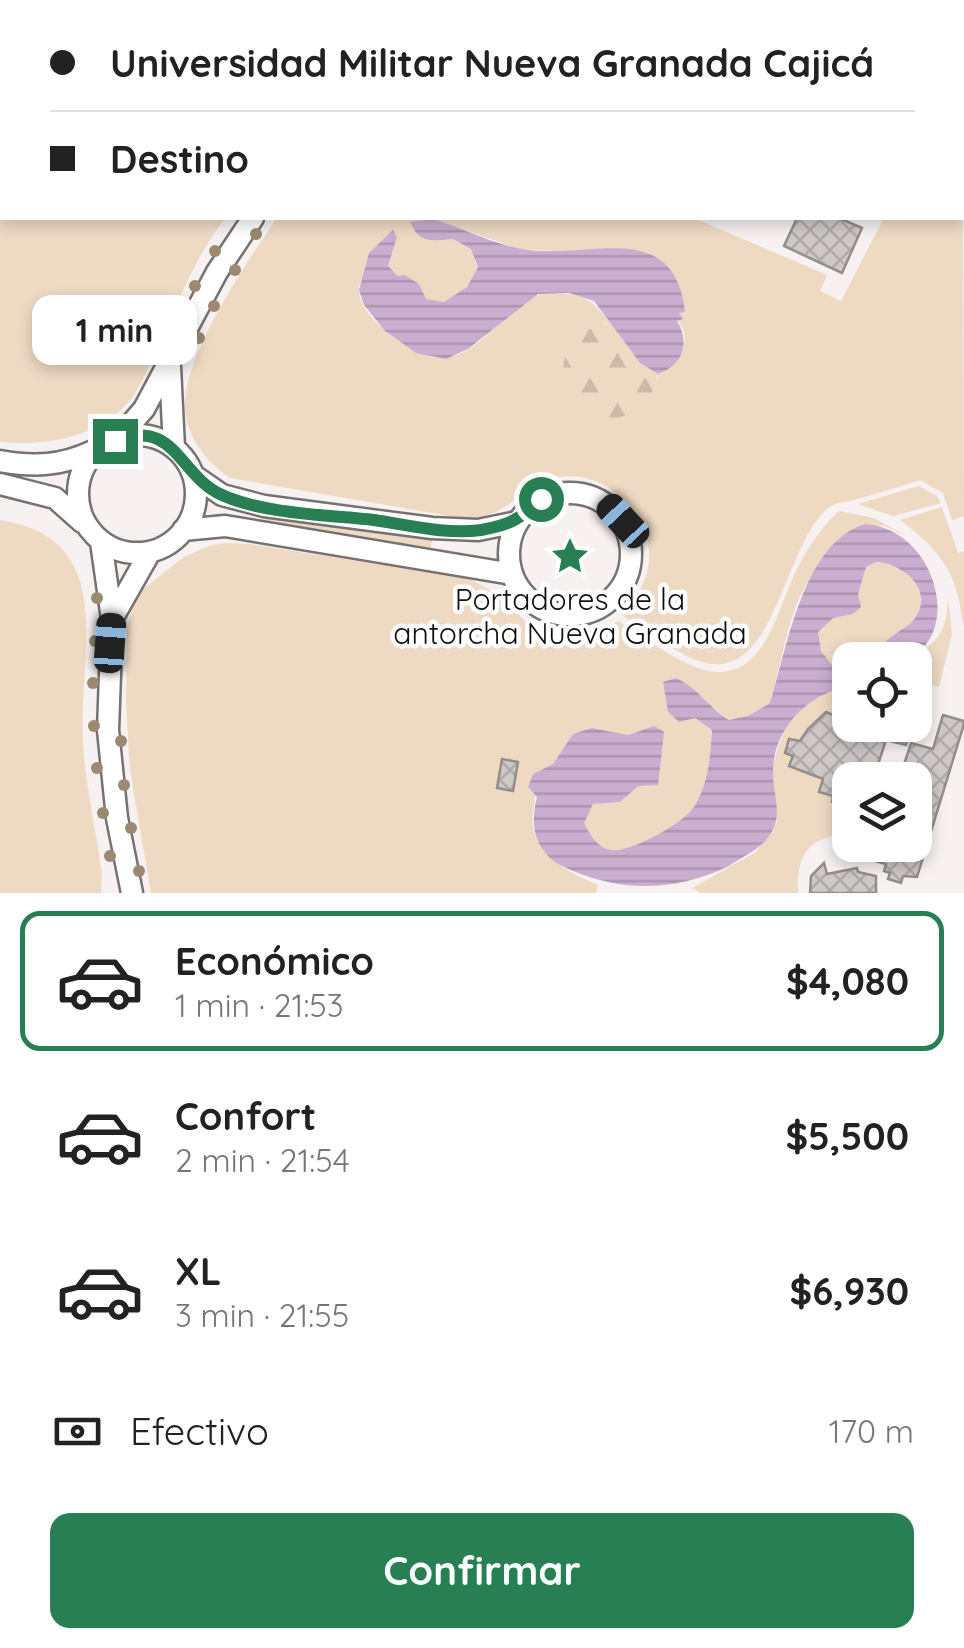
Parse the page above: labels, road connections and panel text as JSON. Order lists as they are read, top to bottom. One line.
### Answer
{"places":{"place":["Portadores de la antorcha Nueva Granada"]},"page":{"banner":["Universidad Militar Nueva Granada Cajicá","Destino"],"bubble":"1 min","list":[{"name":"Económico","note":"1 min · 21:53","value":"$4,080"},{"name":"Confort","note":"2 min · 21:54","value":"$5,500"},{"name":"XL","note":"3 min · 21:55","value":"$6,930"}],"pay":["Efectivo","170 m"],"buttons":"Confirmar"}}
